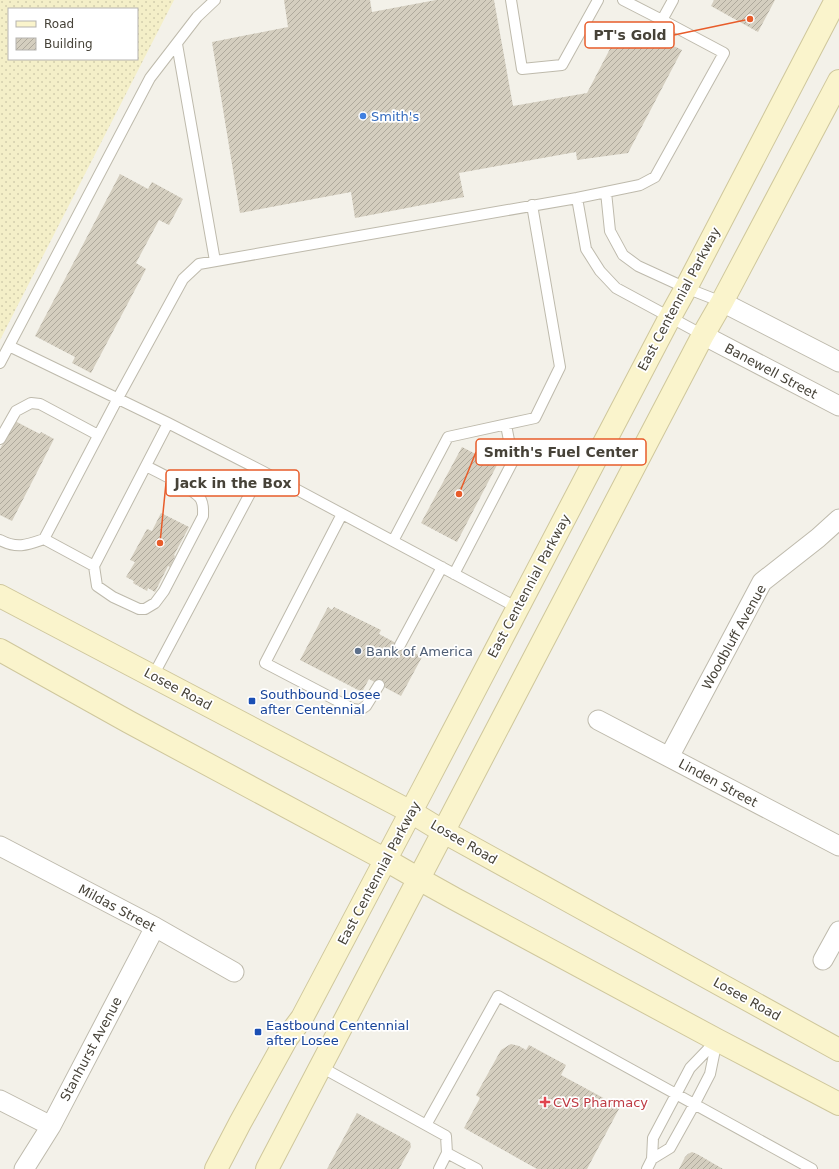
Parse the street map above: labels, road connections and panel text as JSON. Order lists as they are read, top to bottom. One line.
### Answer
{"streets":{"main road":["East Centennial Parkway","Losee Road"],"street":["Banewell Street","Woodbluff Avenue","Linden Street","Mildas Street","Stanhurst Avenue"]},"crossings":[["East Centennial Parkway","Losee Road"],["Woodbluff Avenue","Linden Street"],["Mildas Street","Stanhurst Avenue"]],"places":{"other":["PT's Gold","Smith's","Smith's Fuel Center","Jack in the Box","Bank of America"],"transit":["Southbound Losee after Centennial","Eastbound Centennial after Losee"],"health":["CVS Pharmacy"]},"legend":["Road","Building"]}
